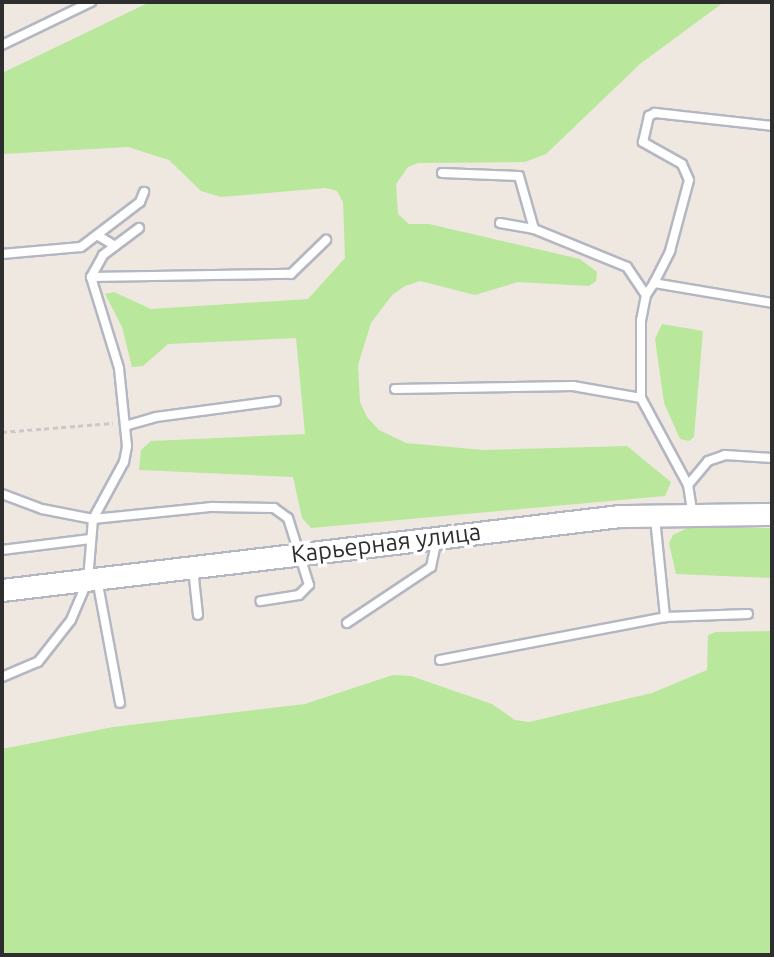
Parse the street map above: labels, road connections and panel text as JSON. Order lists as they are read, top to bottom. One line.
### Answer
{"streets":{"street":["Карьерная улица"]}}
